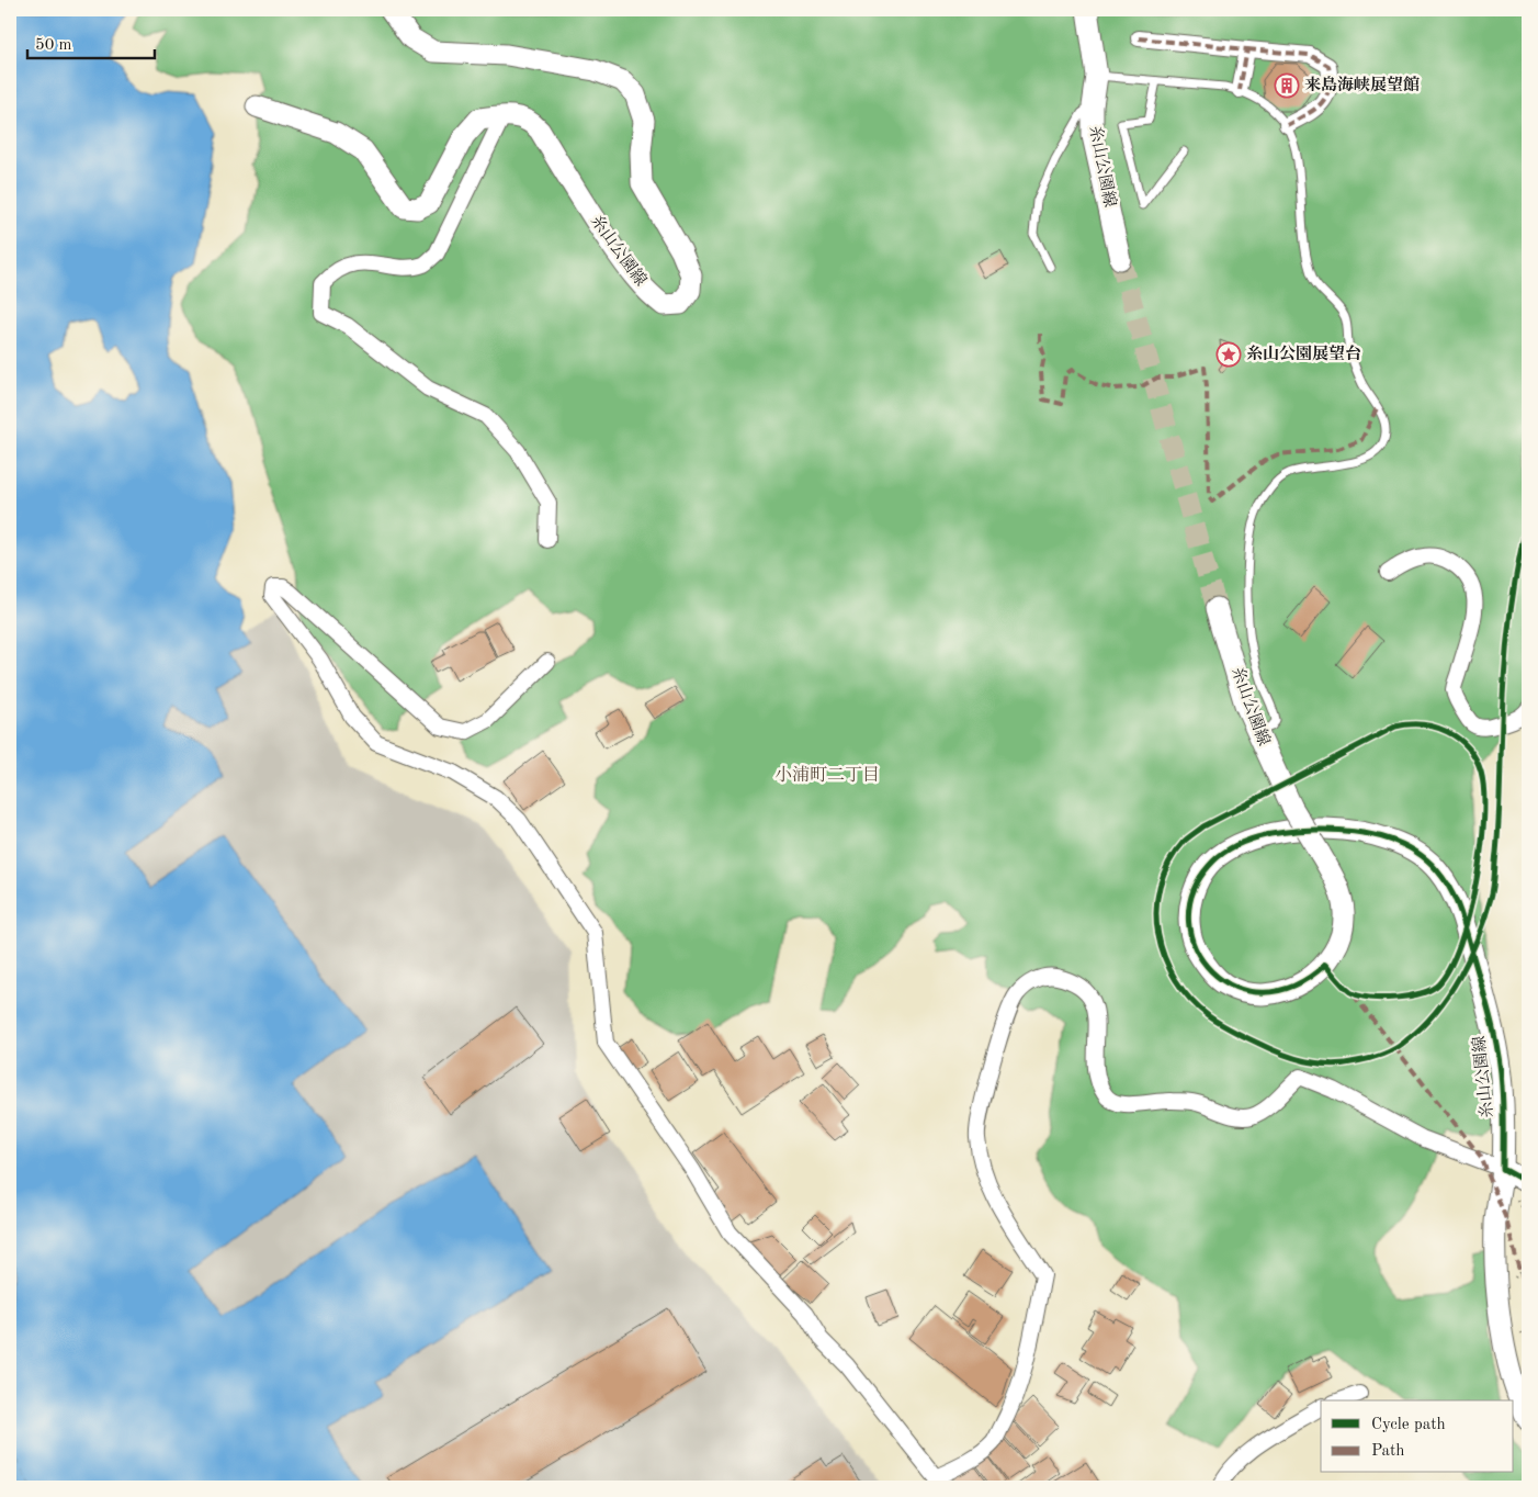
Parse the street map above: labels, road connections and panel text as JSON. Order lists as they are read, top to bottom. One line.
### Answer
{"streets":{"main road":["糸山公園線"]},"districts":["小浦町二丁目"],"places":{"building":["来島海峡展望館"],"place":["糸山公園展望台"]},"legend":["Cycle path","Path"],"scale_bar":"50 m"}
